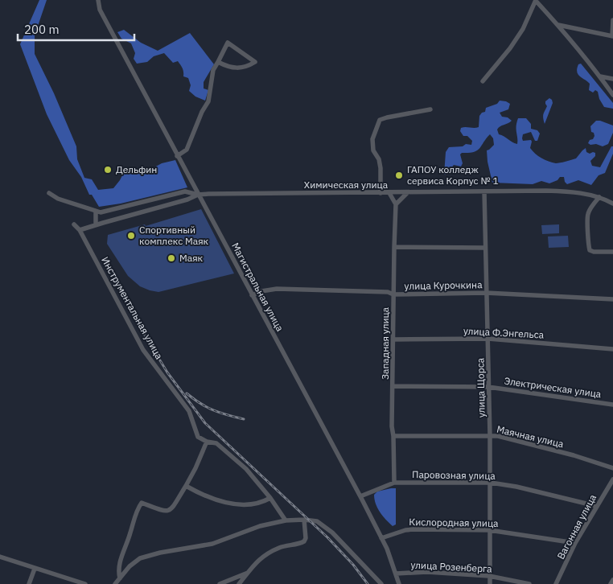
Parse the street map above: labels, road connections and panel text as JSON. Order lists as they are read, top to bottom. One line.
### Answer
{"streets":{"street":["Химическая улица","улица Курочкина","Магистральная улица","Инструментальная улица","улица Ф.Энгельса","Западная улица","улица Щорса","Электрическая улица","Маячная улица","Паровозная улица","Кислородная улица","Вагонная улица","улица Розенберга"]},"crossings":[["Химическая улица","Магистральная улица"],["Химическая улица","Инструментальная улица"],["Химическая улица","улица Щорса"],["улица Курочкина","Магистральная улица"],["улица Курочкина","Западная улица"],["улица Курочкина","улица Щорса"],["Магистральная улица","Паровозная улица"],["Магистральная улица","Кислородная улица"],["Магистральная улица","улица Розенберга"],["улица Ф.Энгельса","Западная улица"],["улица Ф.Энгельса","улица Щорса"],["Западная улица","Электрическая улица"],["Западная улица","Маячная улица"],["Западная улица","Паровозная улица"],["улица Щорса","Электрическая улица"],["улица Щорса","Маячная улица"],["улица Щорса","Паровозная улица"],["улица Щорса","Кислородная улица"],["улица Щорса","улица Розенберга"],["Паровозная улица","Вагонная улица"],["Кислородная улица","Вагонная улица"]],"places":["Дельфин","ГАПОУ колледж сервиса Корпус № 1","Спортивный комплекс Маяк","Маяк"],"scale_bar":"200 m"}
